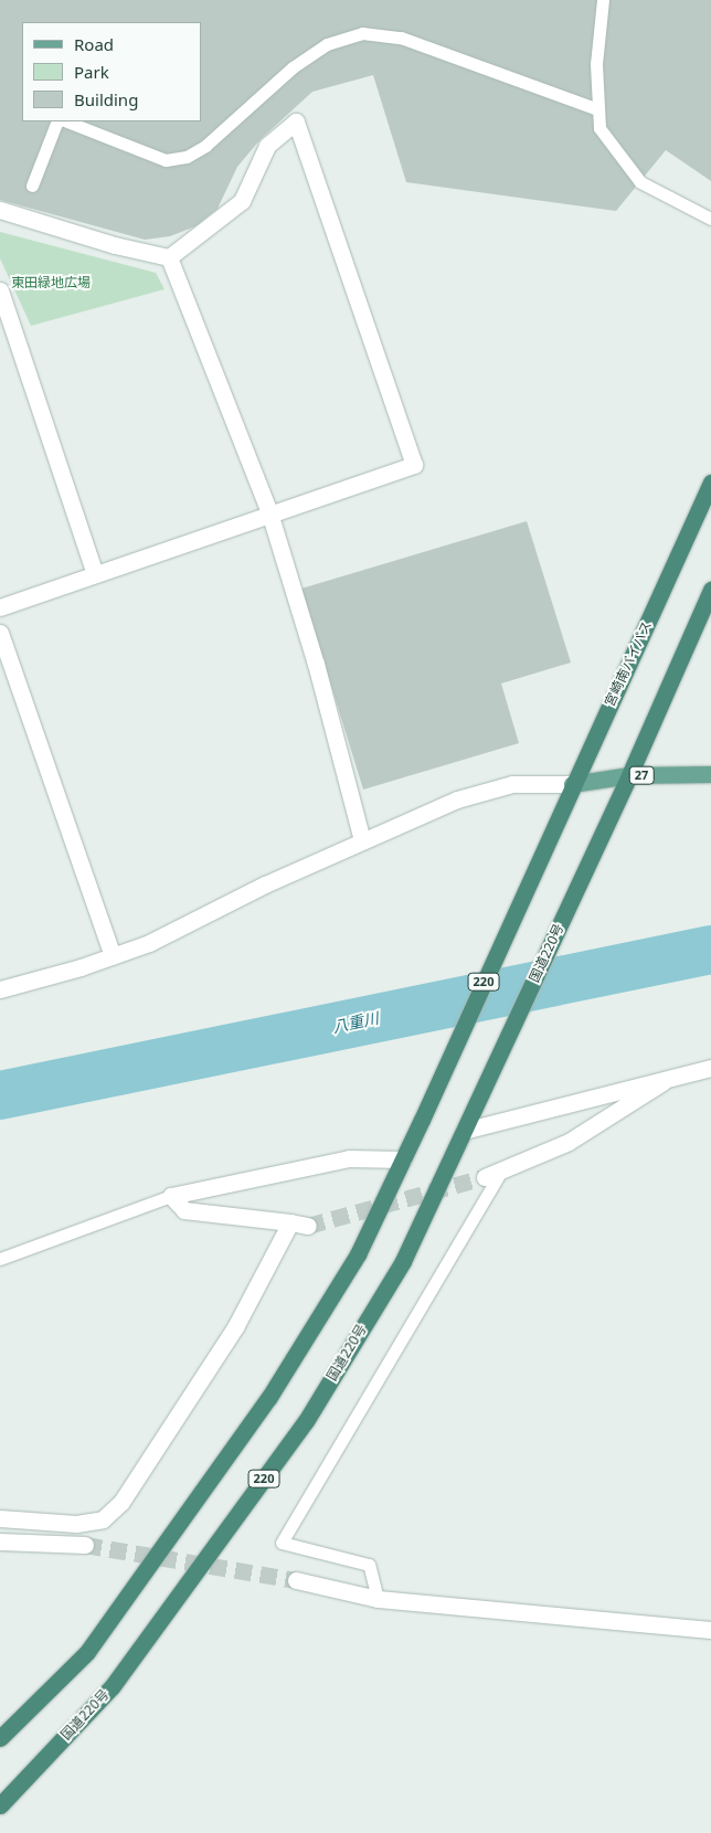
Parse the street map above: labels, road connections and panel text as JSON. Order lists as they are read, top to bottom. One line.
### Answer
{"streets":{"highway":["宮崎南バイパス","国道220号","220"],"main road":["27"]},"crossings":[["宮崎南バイパス","27"],["宮崎南バイパス","220"],["27","国道220号"],["27","220"],["国道220号","220"]],"water":["八重川"],"parks":["東田緑地広場"],"legend":["Road","Park","Building"]}
